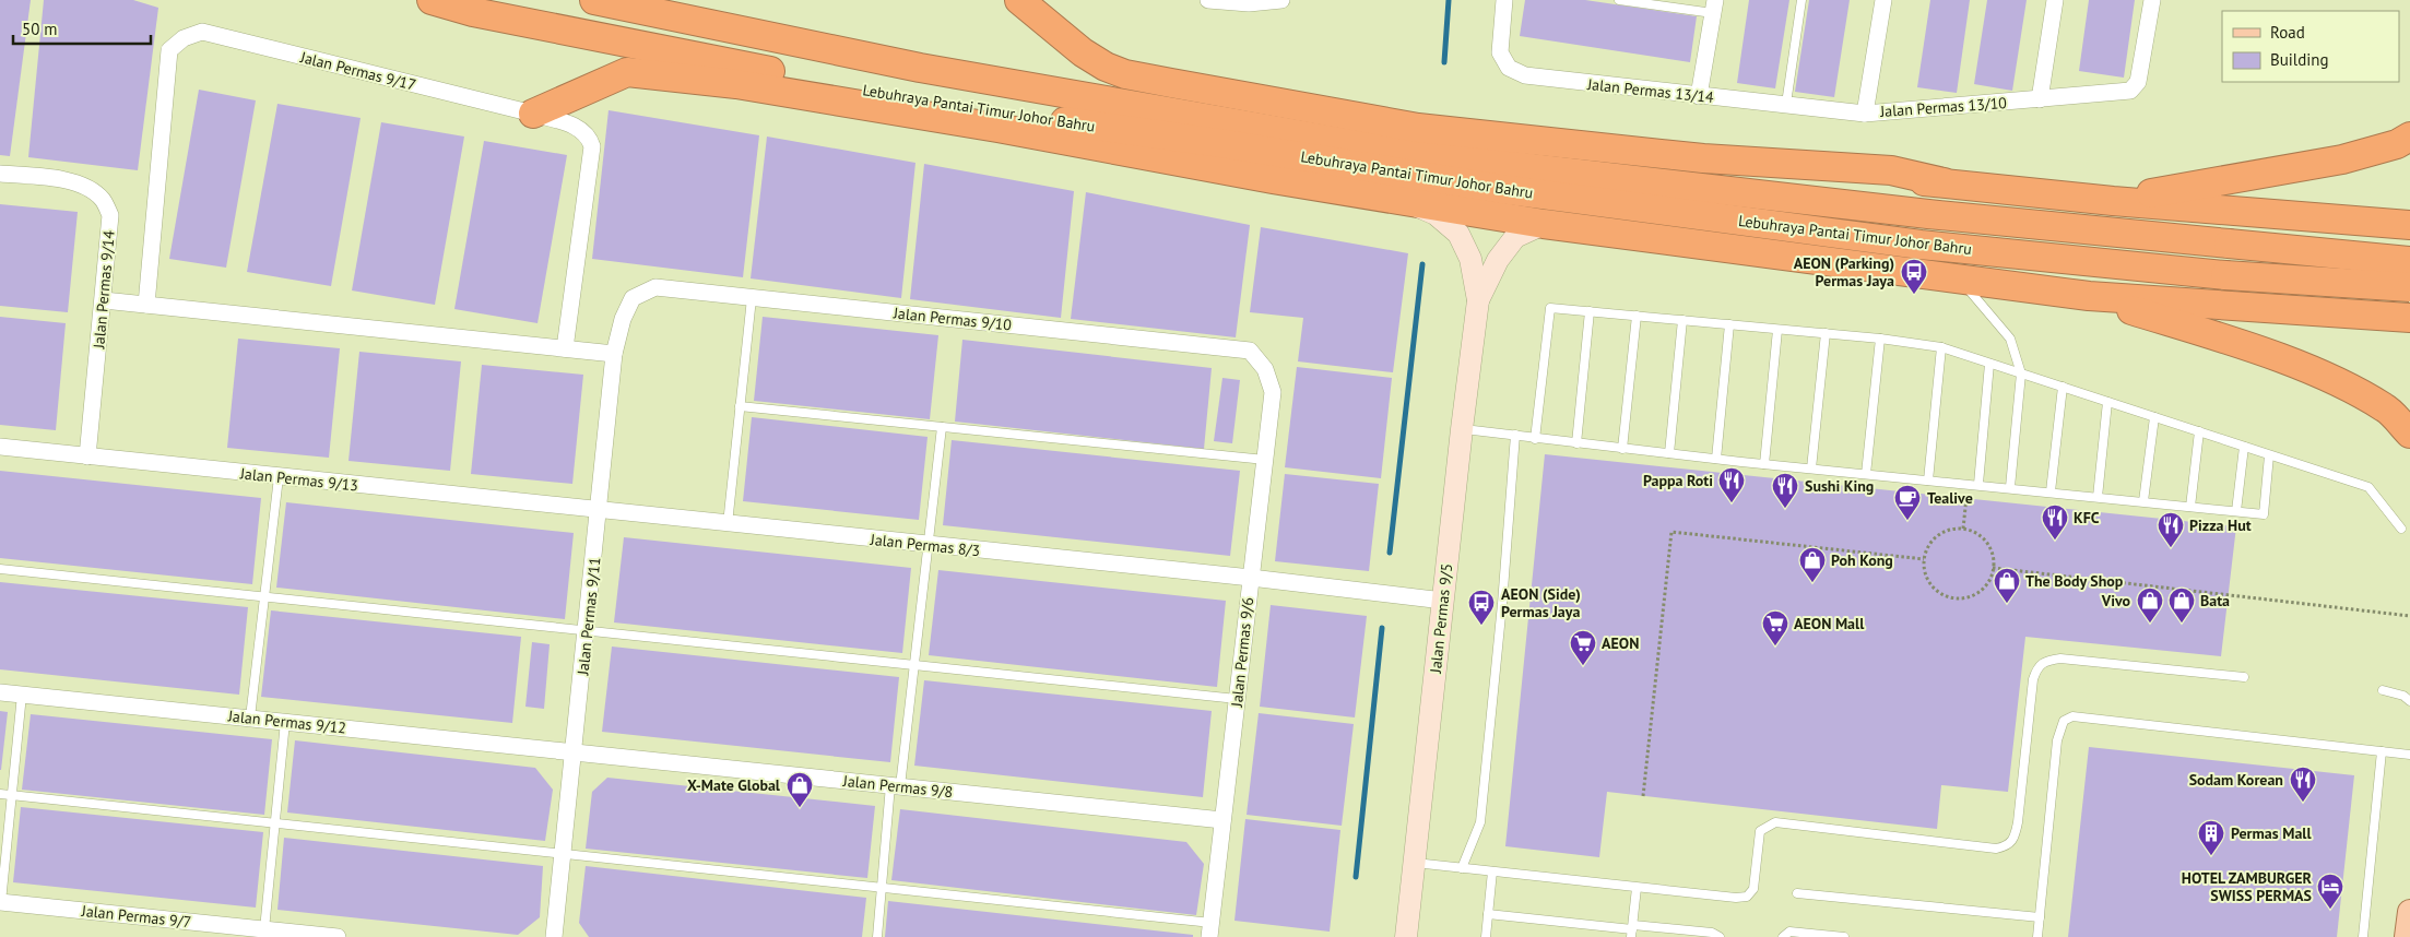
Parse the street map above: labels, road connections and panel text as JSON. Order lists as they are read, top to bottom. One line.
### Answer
{"streets":{"highway":["Lebuhraya Pantai Timur Johor Bahru"],"street":["Jalan Permas 9/17","Jalan Permas 13/14","Jalan Permas 13/10","Jalan Permas 9/14","Jalan Permas 9/10","Jalan Permas 9/13","Jalan Permas 8/3","Jalan Permas 9/11","Jalan Permas 9/5","Jalan Permas 9/6","Jalan Permas 9/12","Jalan Permas 9/8","Jalan Permas 9/7"]},"crossings":[["Jalan Permas 13/14","Jalan Permas 13/10"],["Jalan Permas 9/14","Jalan Permas 9/13"],["Jalan Permas 9/10","Jalan Permas 9/11"],["Jalan Permas 9/10","Jalan Permas 9/6"],["Jalan Permas 9/13","Jalan Permas 8/3"],["Jalan Permas 9/13","Jalan Permas 9/11"],["Jalan Permas 8/3","Jalan Permas 9/11"],["Jalan Permas 8/3","Jalan Permas 9/5"],["Jalan Permas 8/3","Jalan Permas 9/6"],["Jalan Permas 9/11","Jalan Permas 9/12"],["Jalan Permas 9/11","Jalan Permas 9/8"],["Jalan Permas 9/6","Jalan Permas 9/8"],["Jalan Permas 9/12","Jalan Permas 9/8"]],"places":{"bus stop":["AEON (Parking) Permas Jaya","AEON (Side) Permas Jaya"],"restaurant":["Pappa Roti","Sushi King","KFC","Pizza Hut","Sodam Korean"],"cafe":["Tealive"],"shop":["Poh Kong","The Body Shop","Vivo","Bata","X-Mate Global"],"supermarket":["AEON Mall","AEON"],"building":["Permas Mall"],"hotel":["HOTEL ZAMBURGER SWISS PERMAS"]},"legend":["Road","Building"],"scale_bar":"50 m"}
